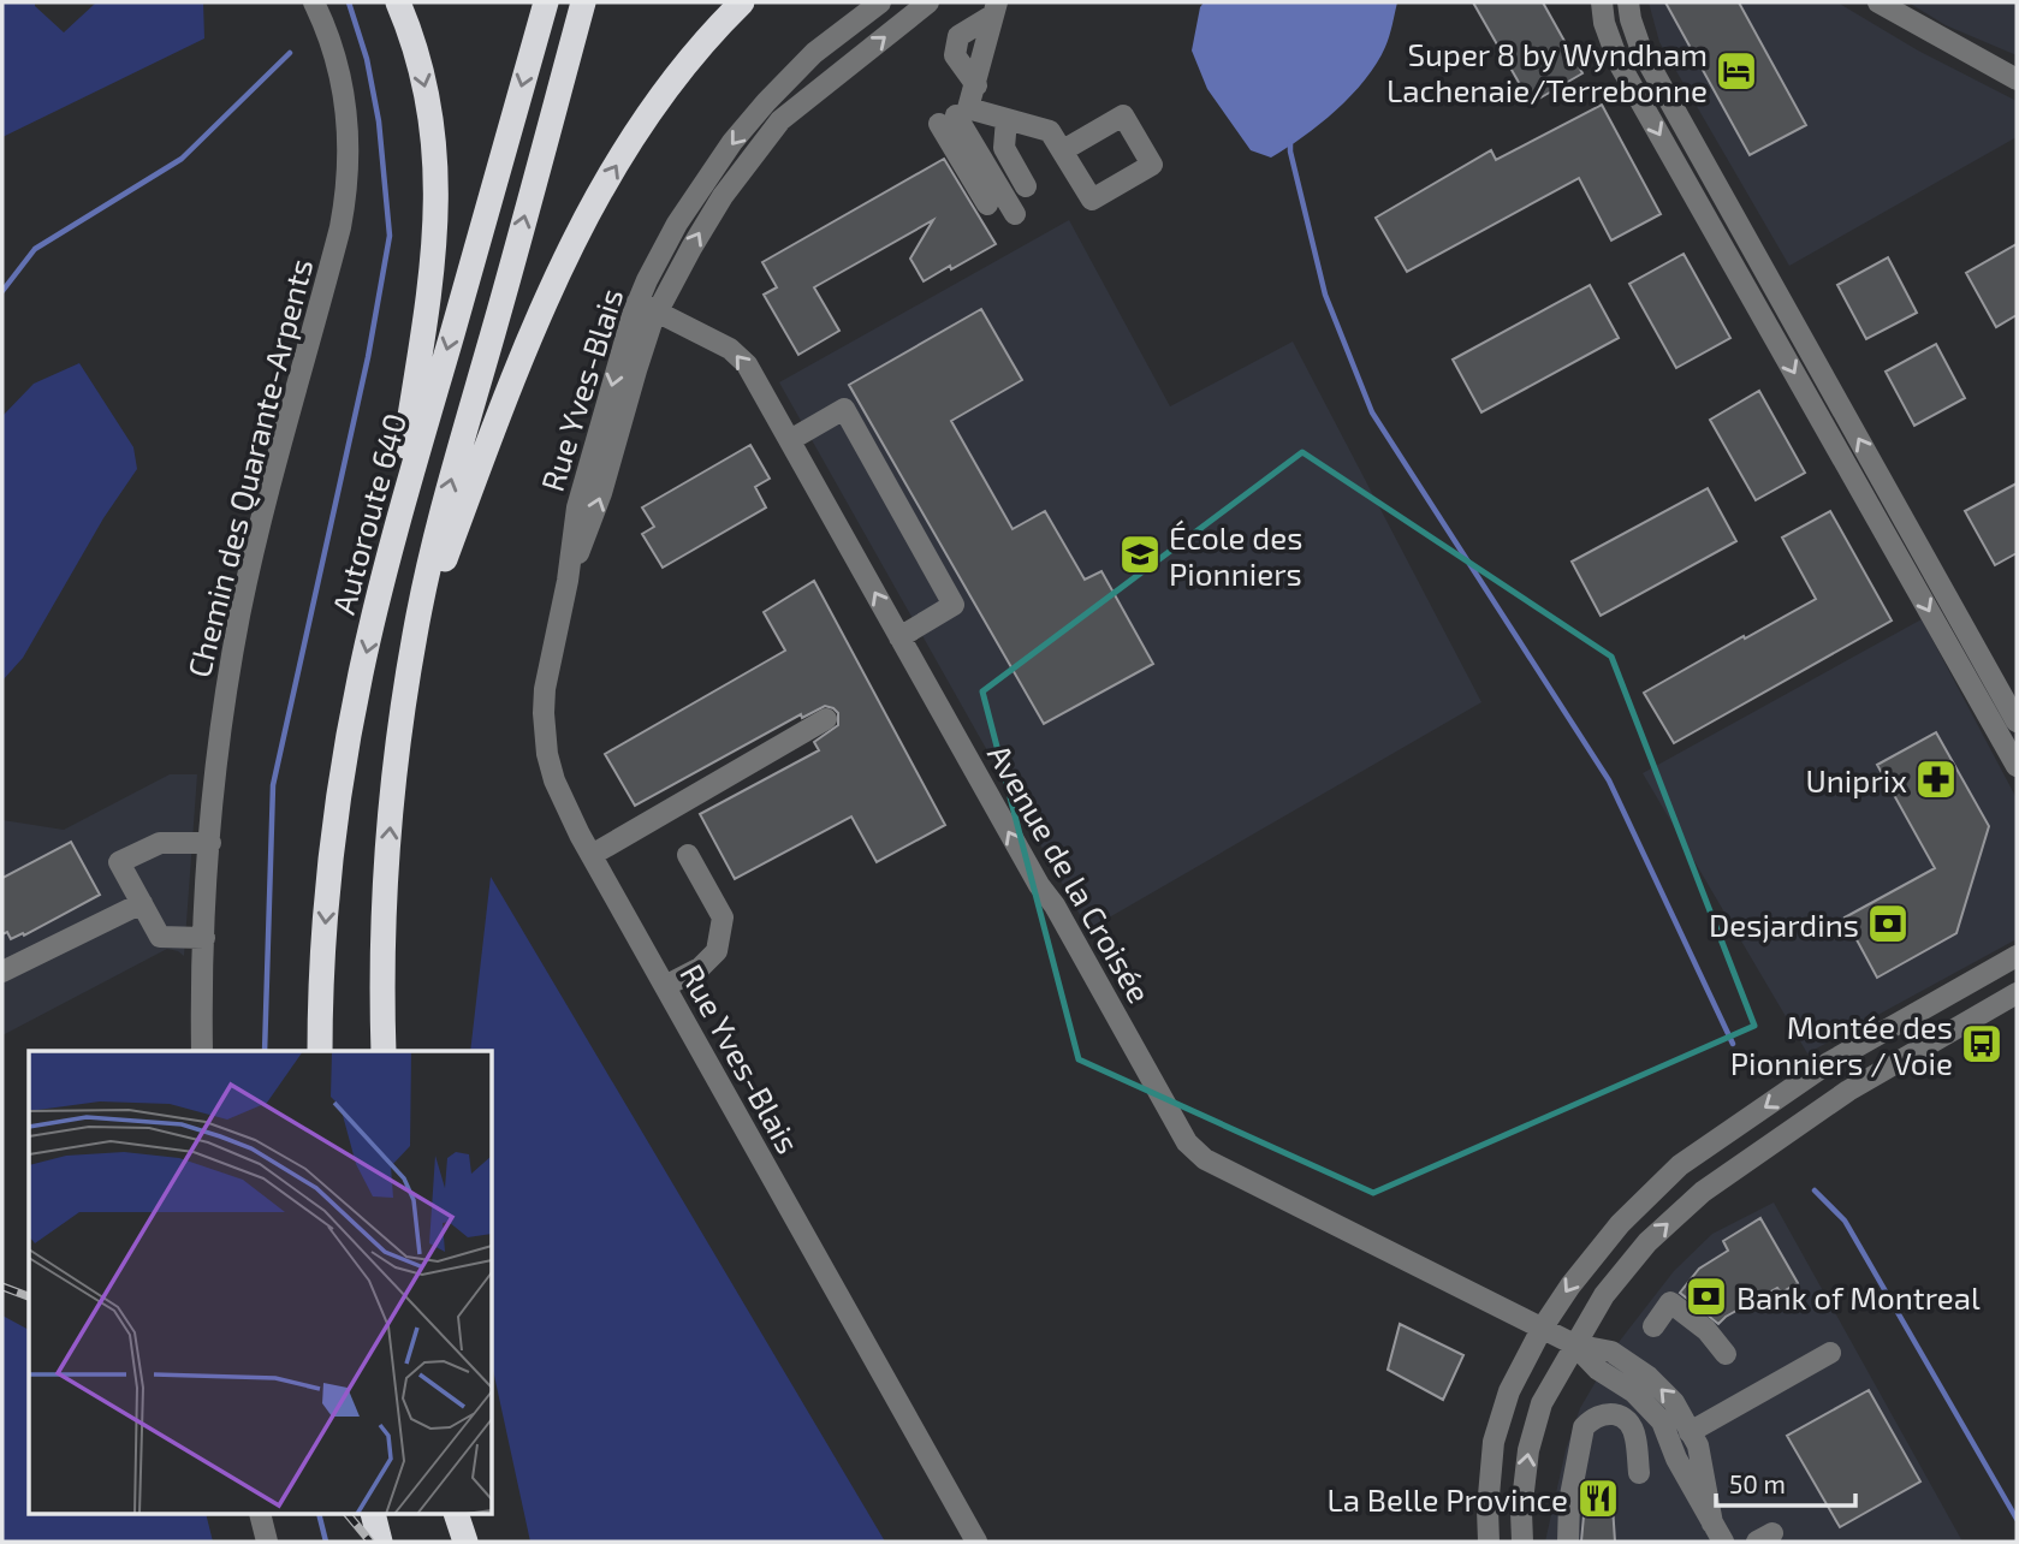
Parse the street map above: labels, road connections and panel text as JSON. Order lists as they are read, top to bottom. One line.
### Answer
{"streets":{"highway":["Autoroute 640"],"street":["Rue Yves-Blais","Chemin des Quarante-Arpents","Avenue de la Croisée"]},"crossings":[["Rue Yves-Blais","Avenue de la Croisée"]],"one_way":["Avenue de la Croisée"],"places":{"hotel":["Super 8 by Wyndham Lachenaie/Terrebonne"],"school or university":["École des Pionniers"],"pharmacy":["Uniprix"],"bank":["Desjardins","Bank of Montreal"],"bus stop":["Montée des Pionniers / Voie"],"restaurant":["La Belle Province"]},"scale_bar":"50 m"}
